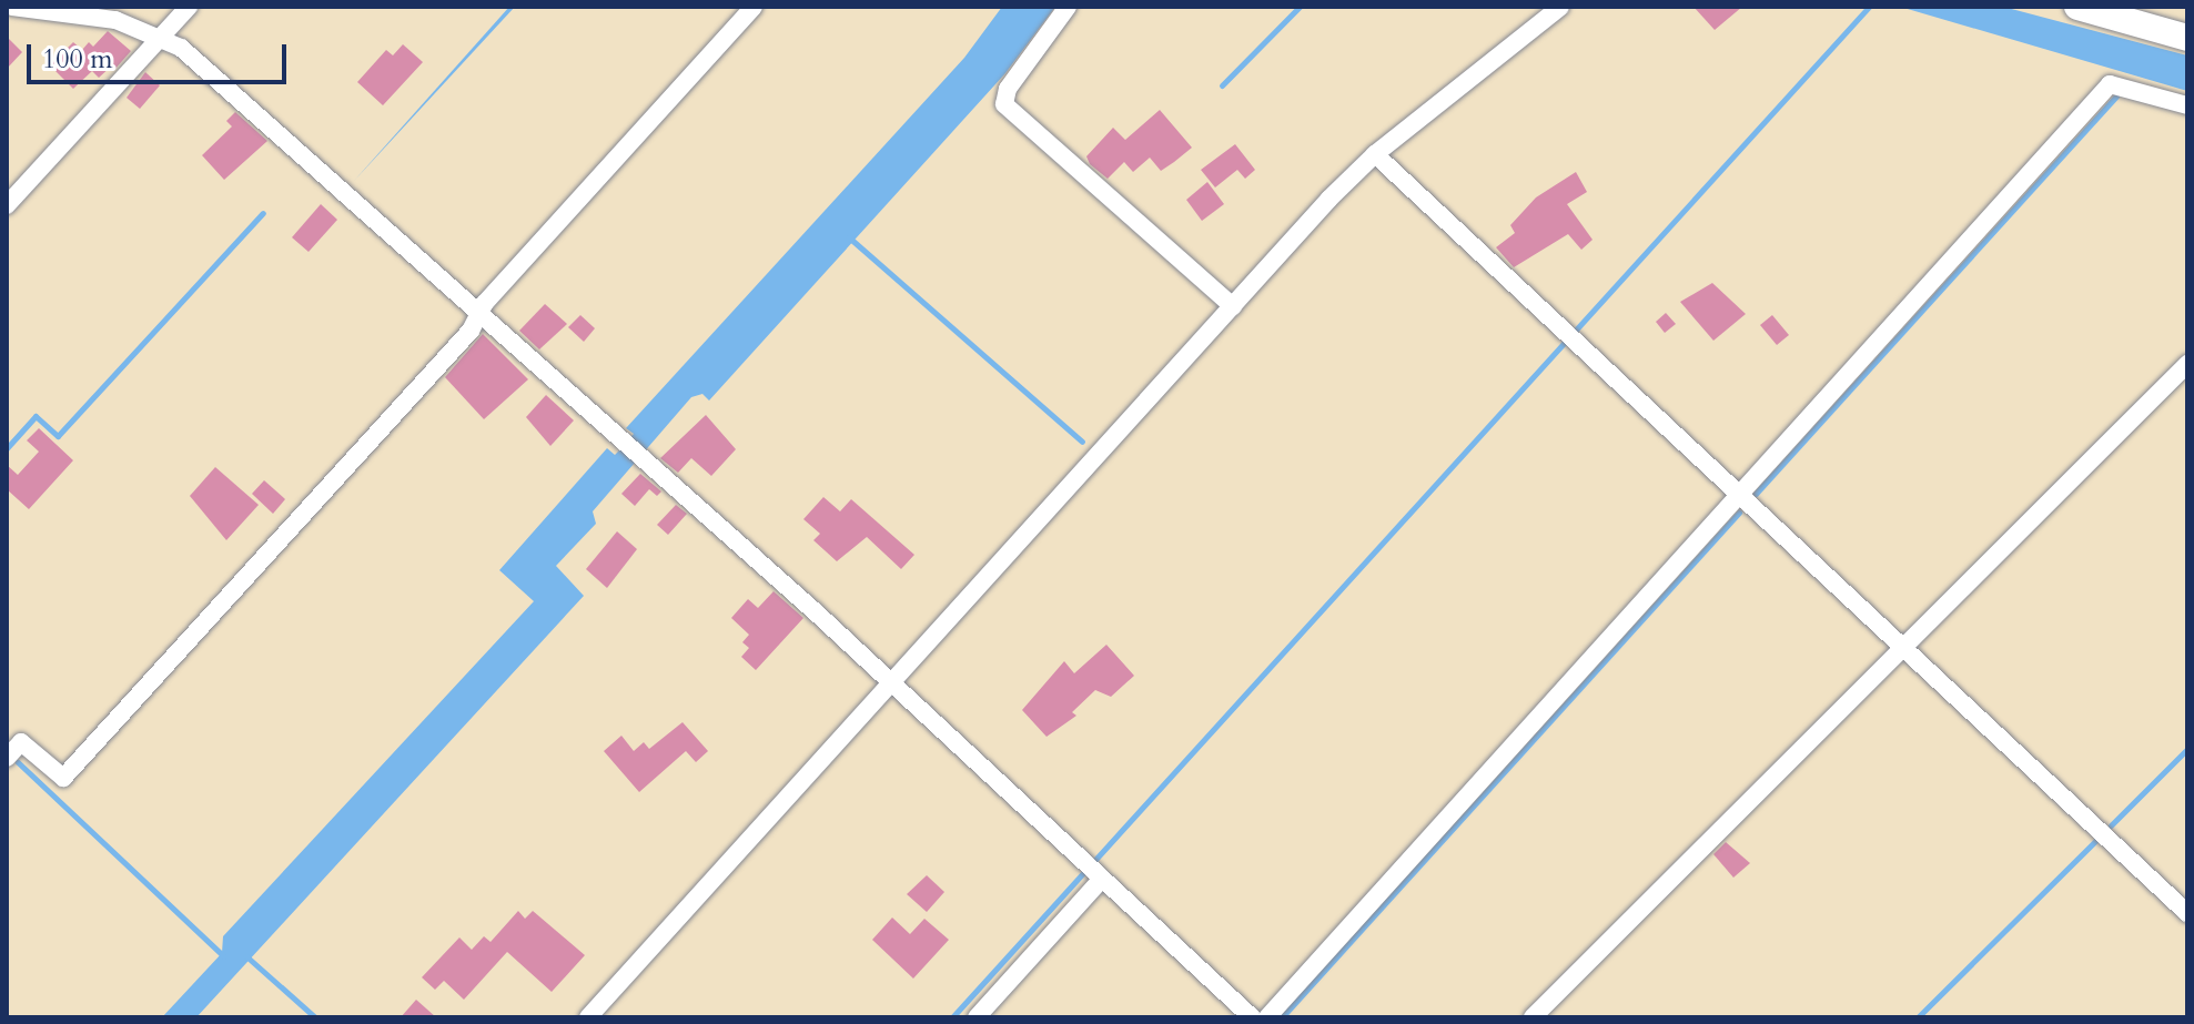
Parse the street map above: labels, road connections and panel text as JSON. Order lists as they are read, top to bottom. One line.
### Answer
{"scale_bar":"100 m"}
